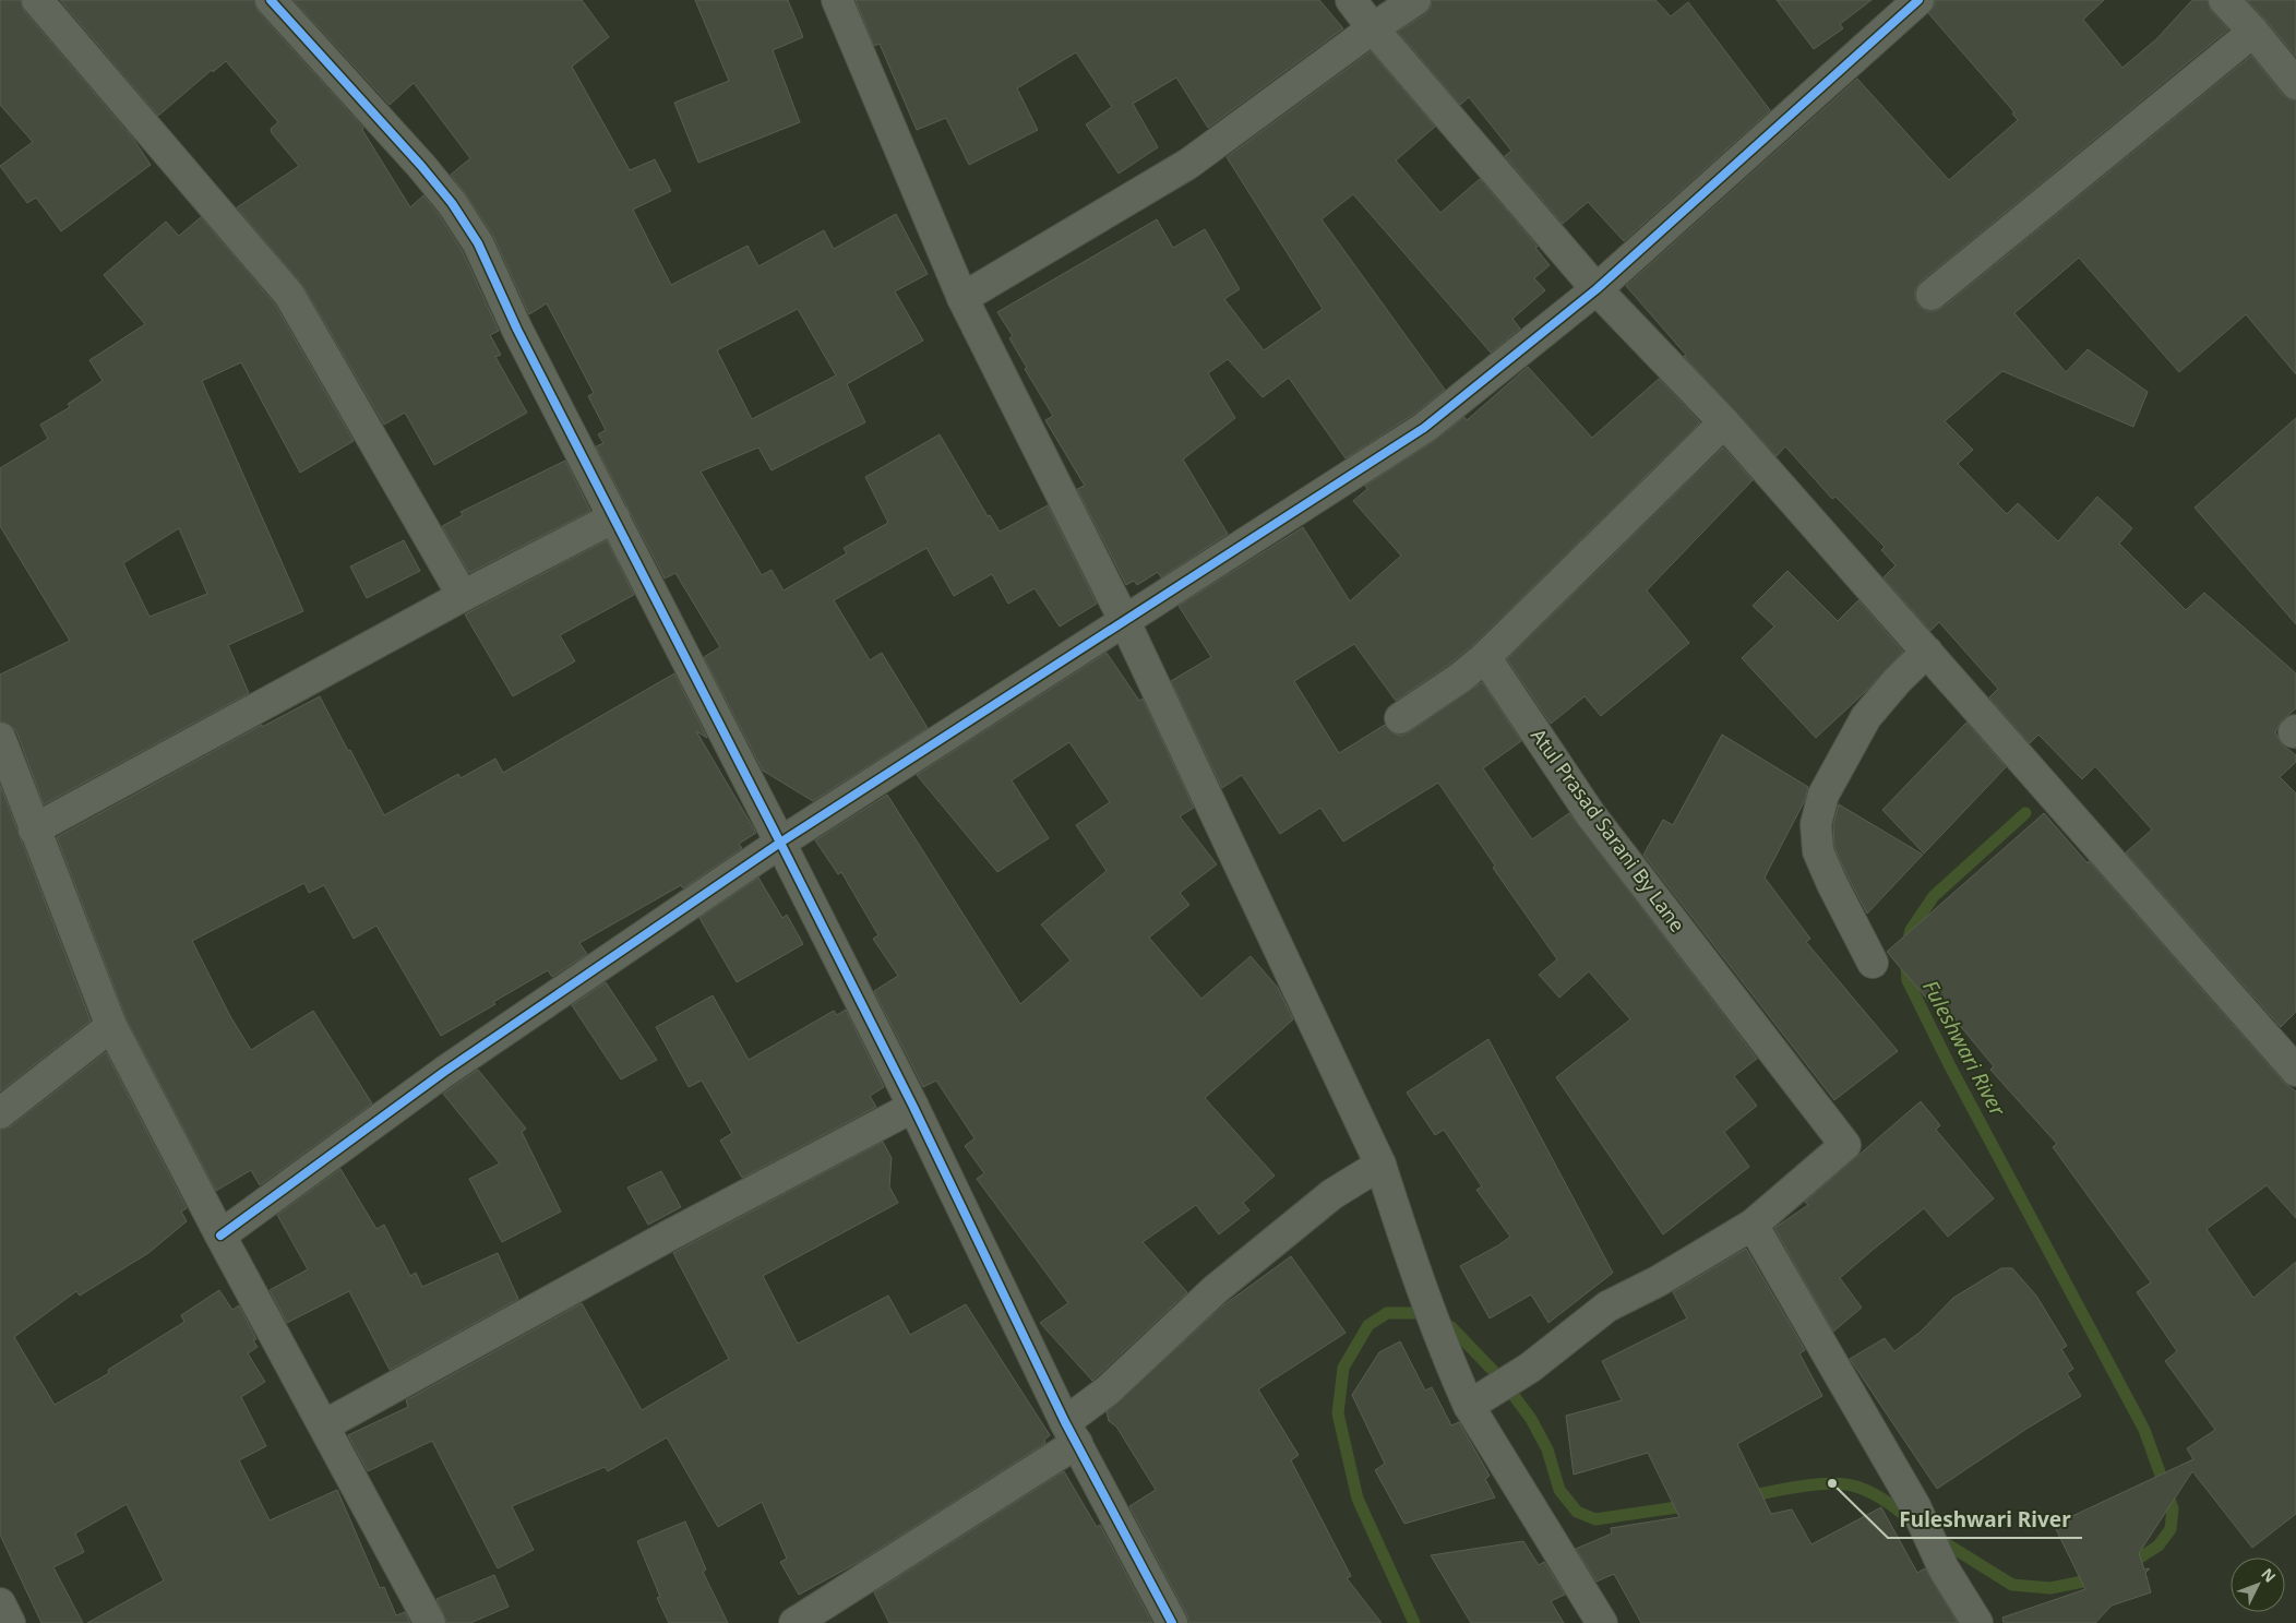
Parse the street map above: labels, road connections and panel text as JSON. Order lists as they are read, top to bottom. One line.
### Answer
{"streets":{"street":["Atul Prasad Sarani By Lane"]},"water":["Fuleshwari River"],"places":["Fuleshwari River"],"north":"top right"}
